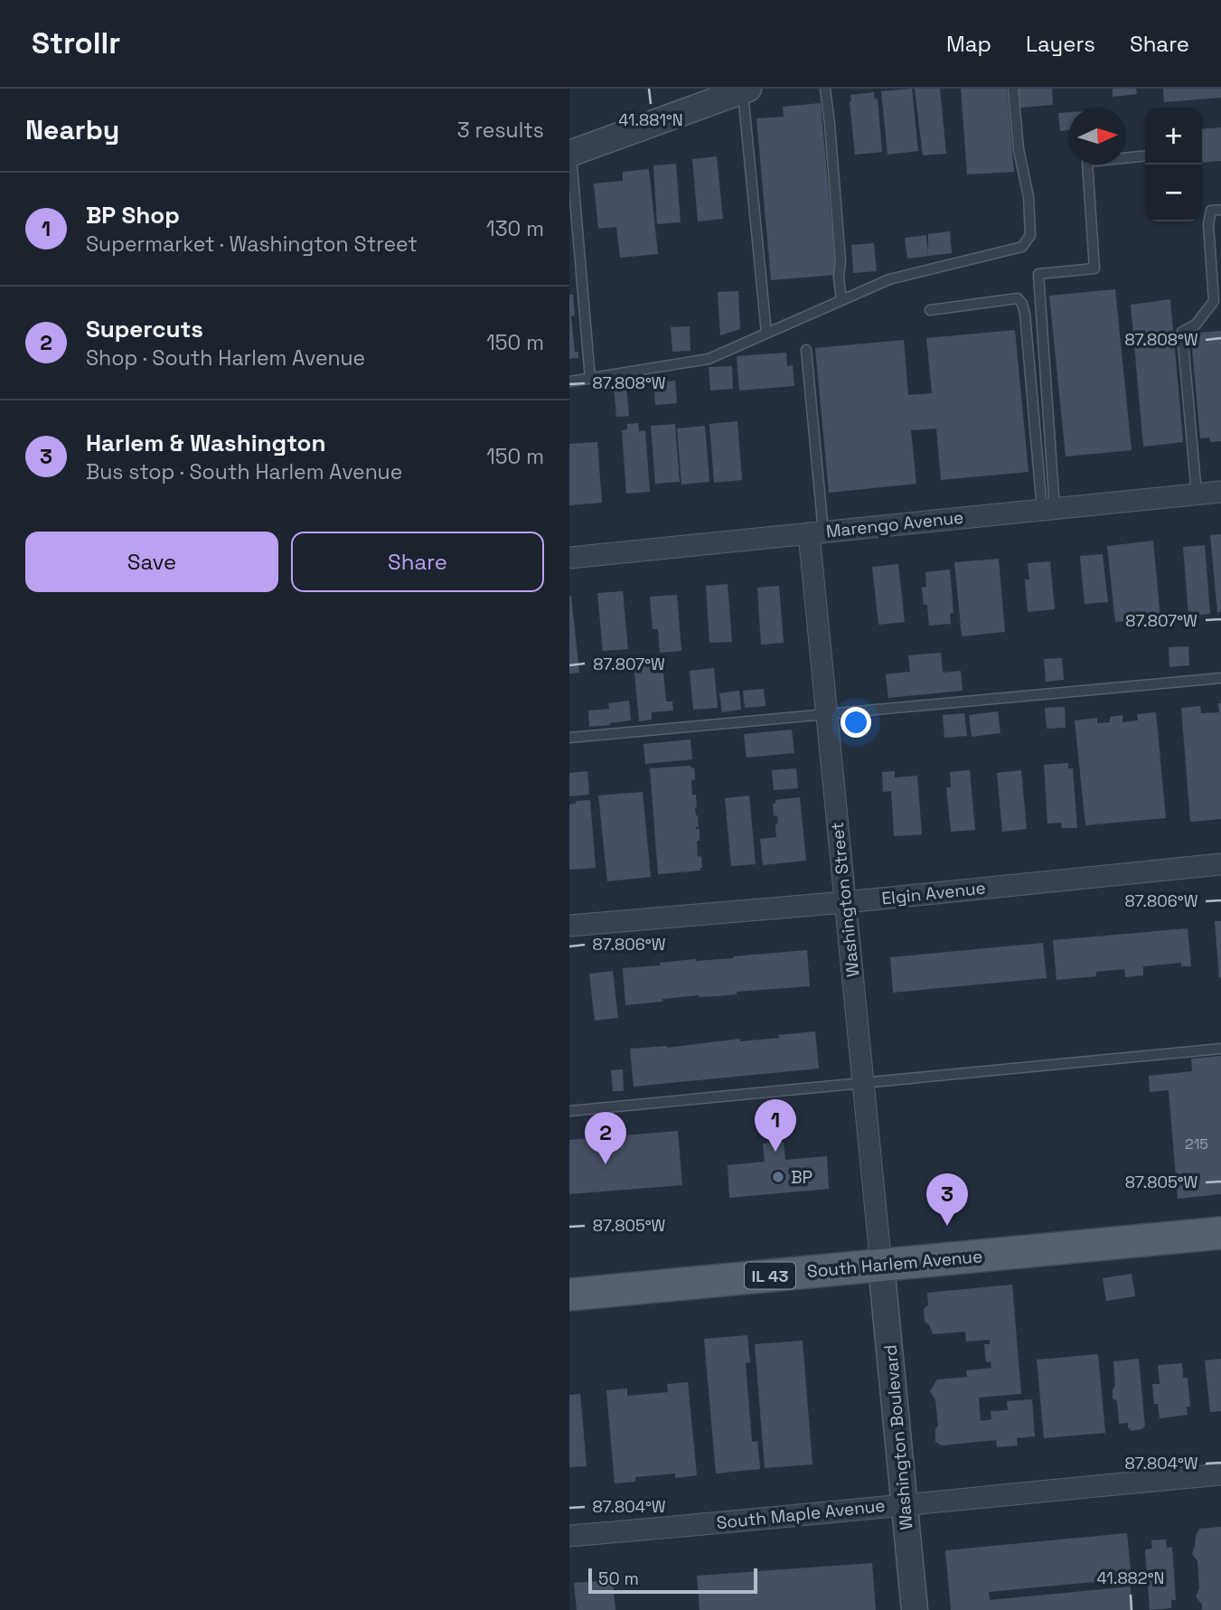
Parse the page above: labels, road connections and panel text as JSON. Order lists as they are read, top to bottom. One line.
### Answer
{"streets":{"main road":["South Harlem Avenue","IL 43"],"street":["Marengo Avenue","Elgin Avenue","Washington Street","Washington Boulevard","South Maple Avenue"]},"crossings":[["Marengo Avenue","Washington Street"],["Elgin Avenue","Washington Street"],["Washington Street","South Harlem Avenue"],["Washington Street","Washington Boulevard"],["South Harlem Avenue","Washington Boulevard"],["Washington Boulevard","South Maple Avenue"]],"places":["BP"],"house_numbers":["215"],"scale_bar":"50 m","north":"right","page":{"header":"Strollr","nav":["Map","Layers","Share"],"heading":["Nearby","3 results"],"map_buttons":["+","−"],"list":[{"mark":"1","name":"BP Shop","note":"Supermarket · Washington Street","value":"130 m"},{"mark":"2","name":"Supercuts","note":"Shop · South Harlem Avenue","value":"150 m"},{"mark":"3","name":"Harlem & Washington","note":"Bus stop · South Harlem Avenue","value":"150 m"}],"buttons":["Save","Share"],"pins":["1","2","3"],"scale":"50 m"},"coordinates":["41.881°N","87.808°W","87.807°W","87.806°W","87.805°W","87.804°W","41.882°N"]}
